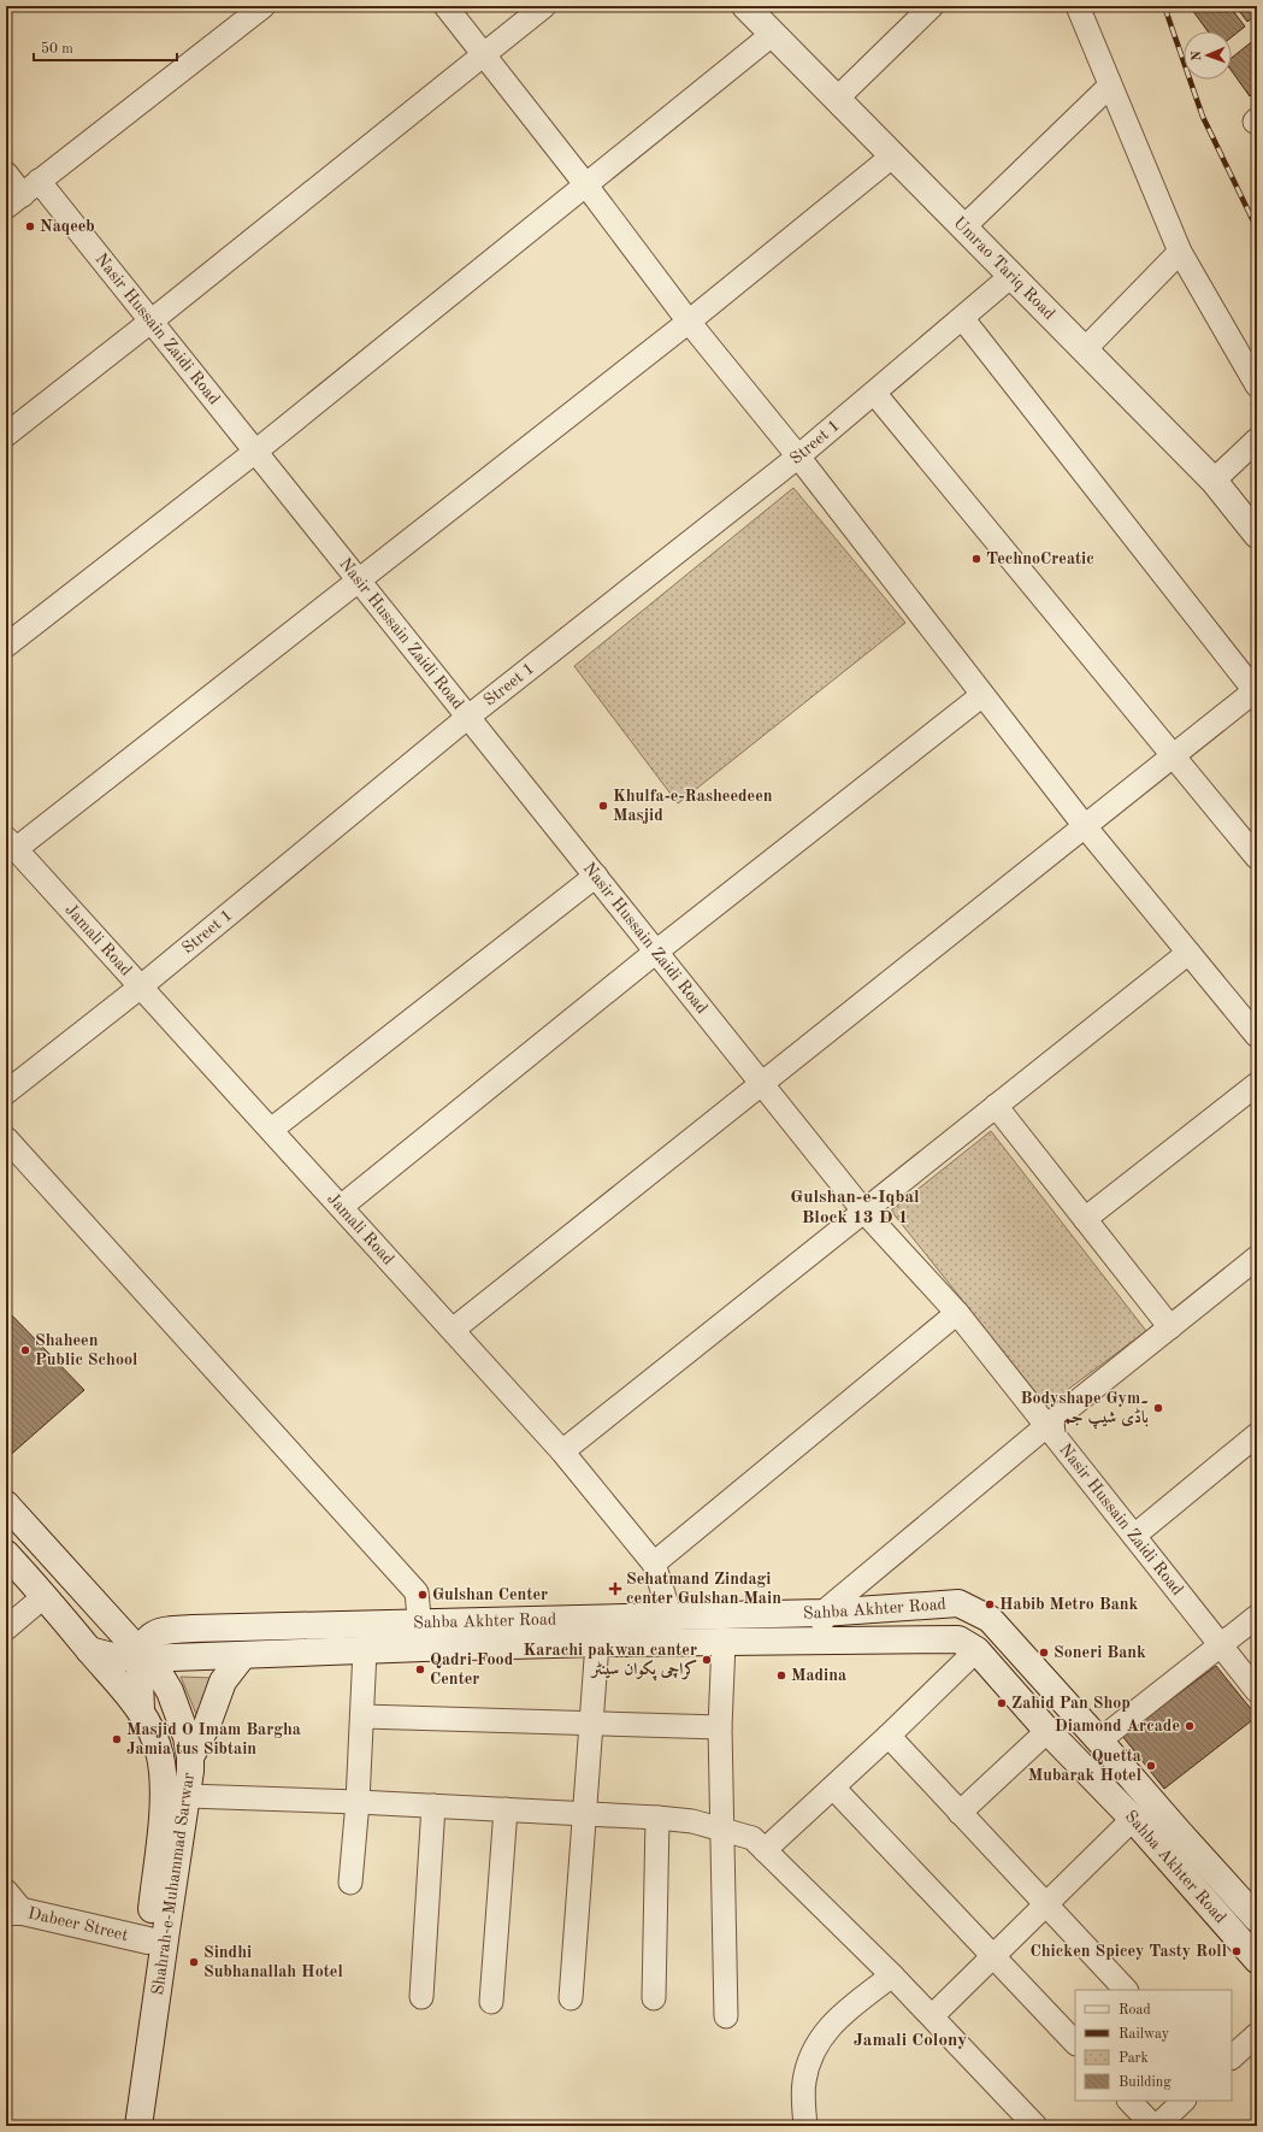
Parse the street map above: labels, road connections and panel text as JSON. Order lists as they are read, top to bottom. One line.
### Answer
{"streets":{"main road":["Umrao Tariq Road","Sahba Akhter Road","Shahrah-e-Muhammad Sarwar","Dabeer Street"],"street":["Nasir Hussain Zaidi Road","Street 1","Jamali Road"]},"crossings":[["Umrao Tariq Road","Street 1"],["Nasir Hussain Zaidi Road","Street 1"],["Street 1","Jamali Road"],["Jamali Road","Sahba Akhter Road"],["Sahba Akhter Road","Shahrah-e-Muhammad Sarwar"],["Shahrah-e-Muhammad Sarwar","Dabeer Street"]],"districts":["Gulshan-e-Iqbal Block 13 D 1","Jamali Colony"],"places":{"other":["Naqeeb","TechnoCreatic","Khulfa-e-Rasheedeen Masjid","Shaheen Public School","Bodyshape Gym۔ باڈی شیپ جم","Gulshan Center","Habib Metro Bank","Soneri Bank","Karachi pakwan canter کراچی پکوان سینٹر","Qadri Food Center","Madina","Zahid Pan Shop","Diamond Arcade","Masjid O Imam Bargha Jamia tus Sibtain","Quetta Mubarak Hotel","Chicken Spicey Tasty Roll","Sindhi Subhanallah Hotel"],"health":["Sehatmand Zindagi center Gulshan Main"]},"legend":["Road","Railway","Park","Building"],"scale_bar":"50 m","north":"left"}
